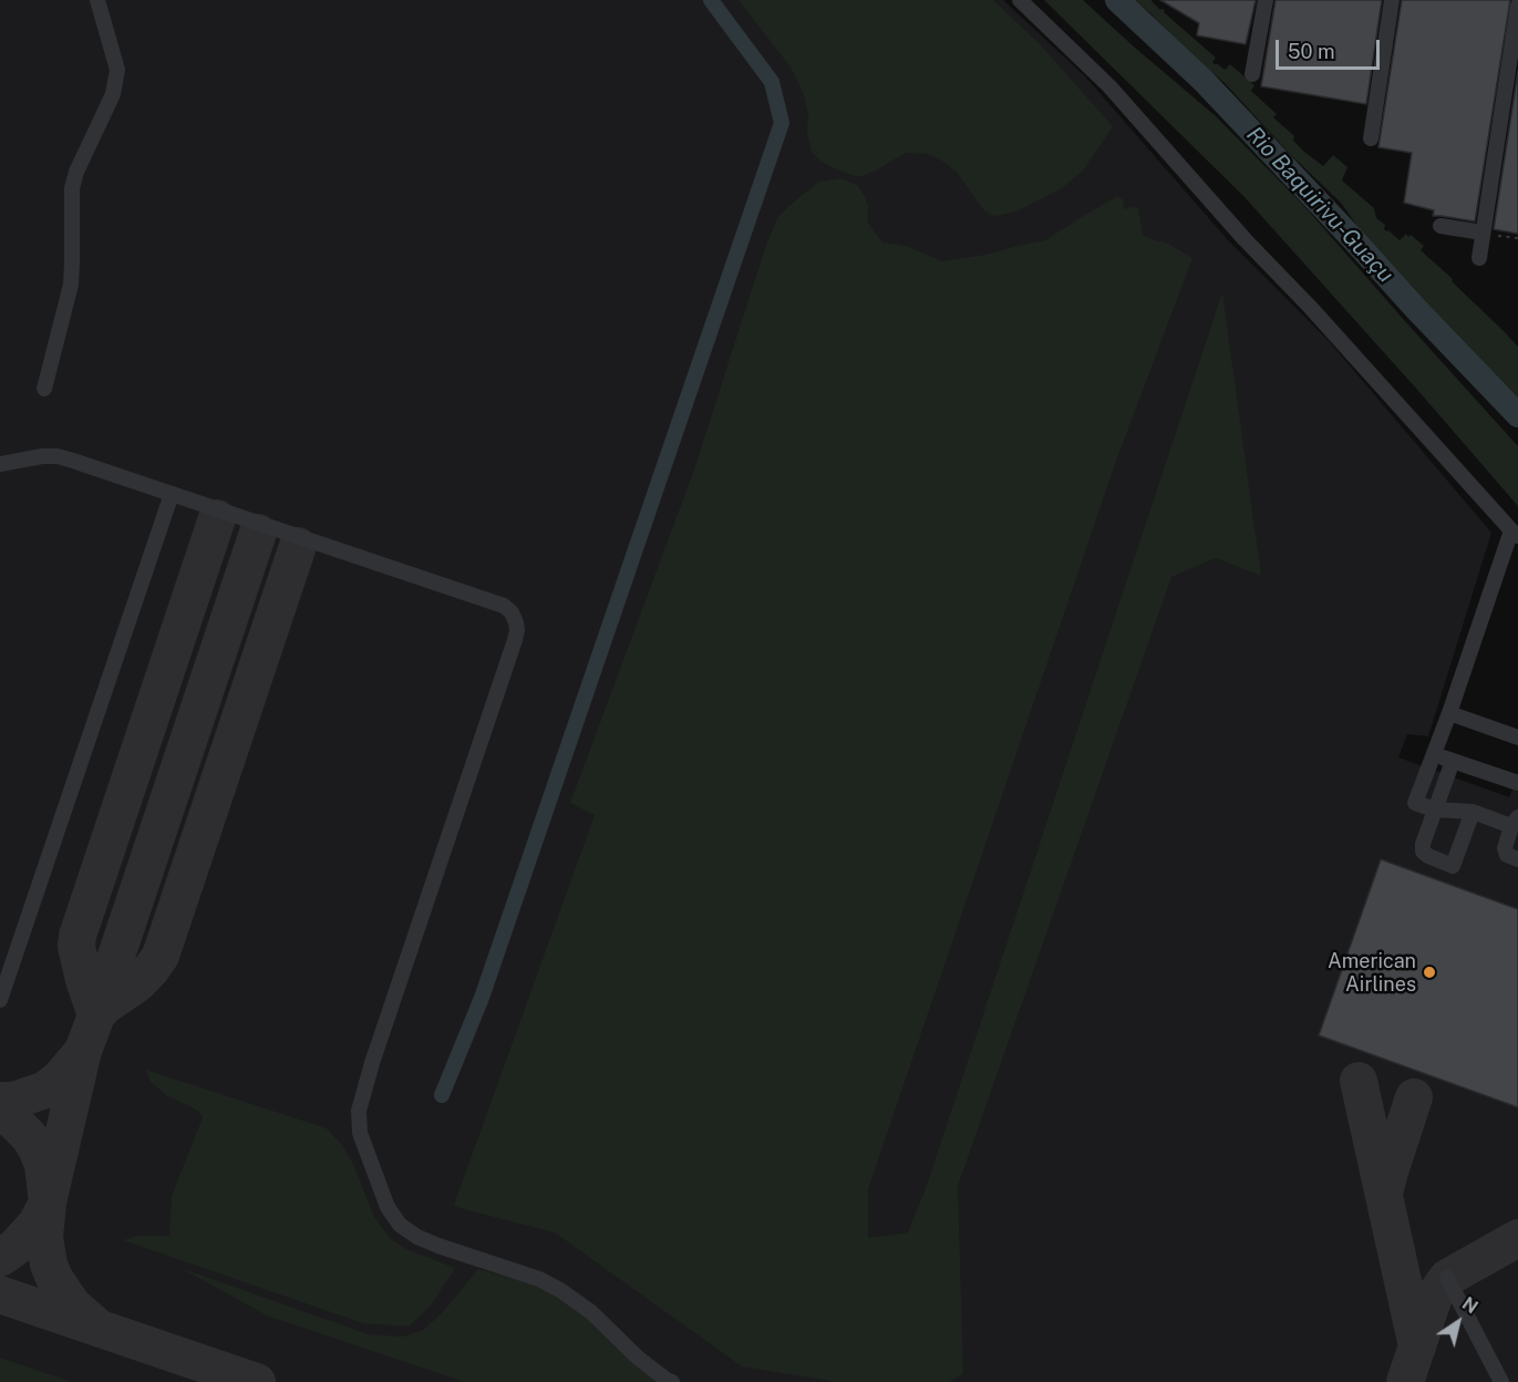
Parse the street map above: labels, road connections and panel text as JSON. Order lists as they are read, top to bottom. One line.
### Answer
{"water":["Rio Baquirivu-Guaçu"],"places":["American Airlines"],"scale_bar":"50 m","north":"top right"}
